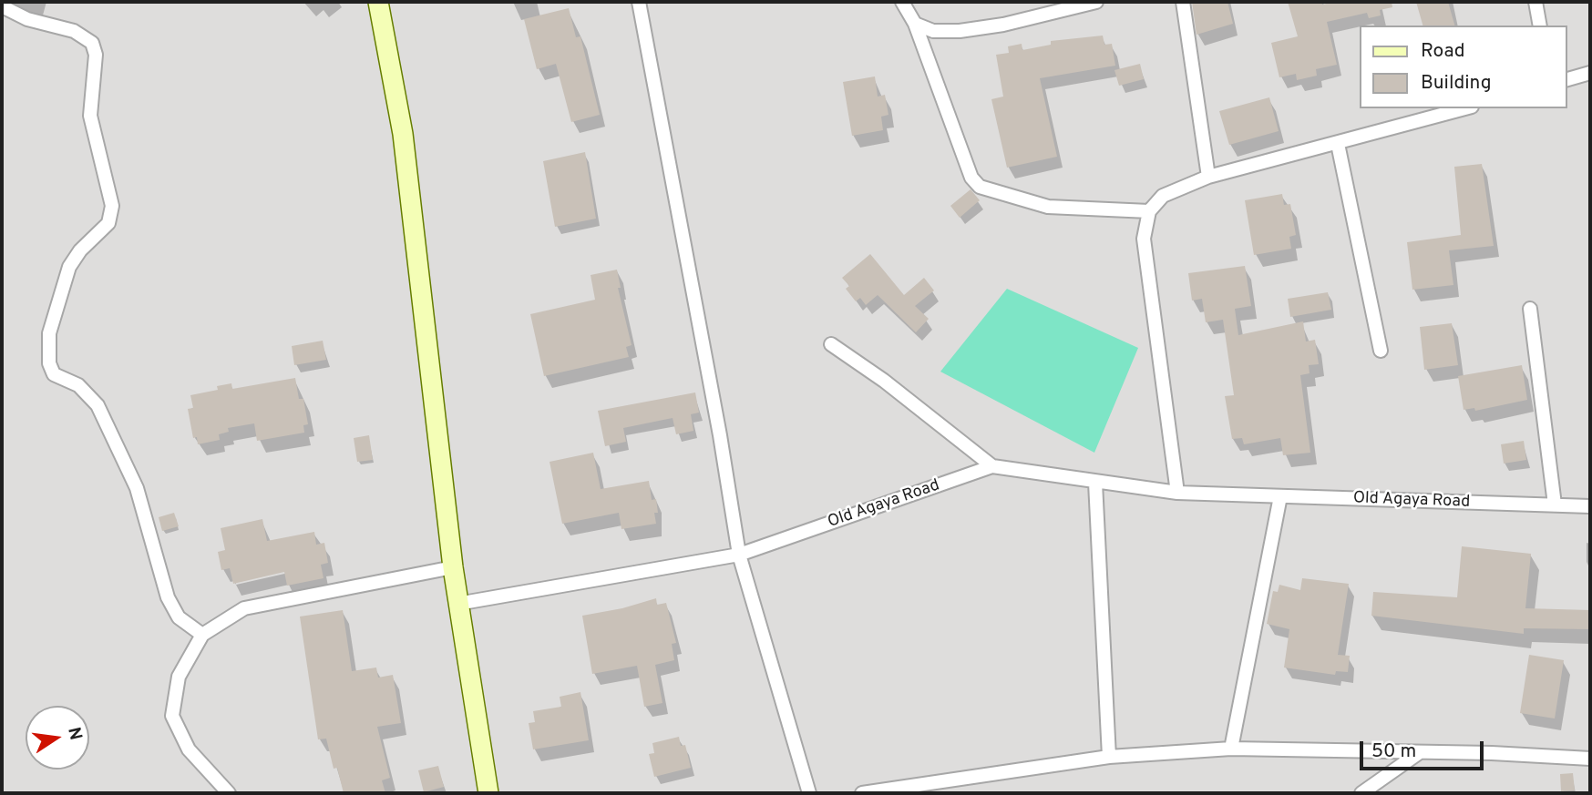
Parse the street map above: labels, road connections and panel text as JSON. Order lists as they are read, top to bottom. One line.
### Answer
{"streets":{"street":["Old Agaya Road"]},"legend":["Road","Building"],"scale_bar":"50 m","north":"right"}
